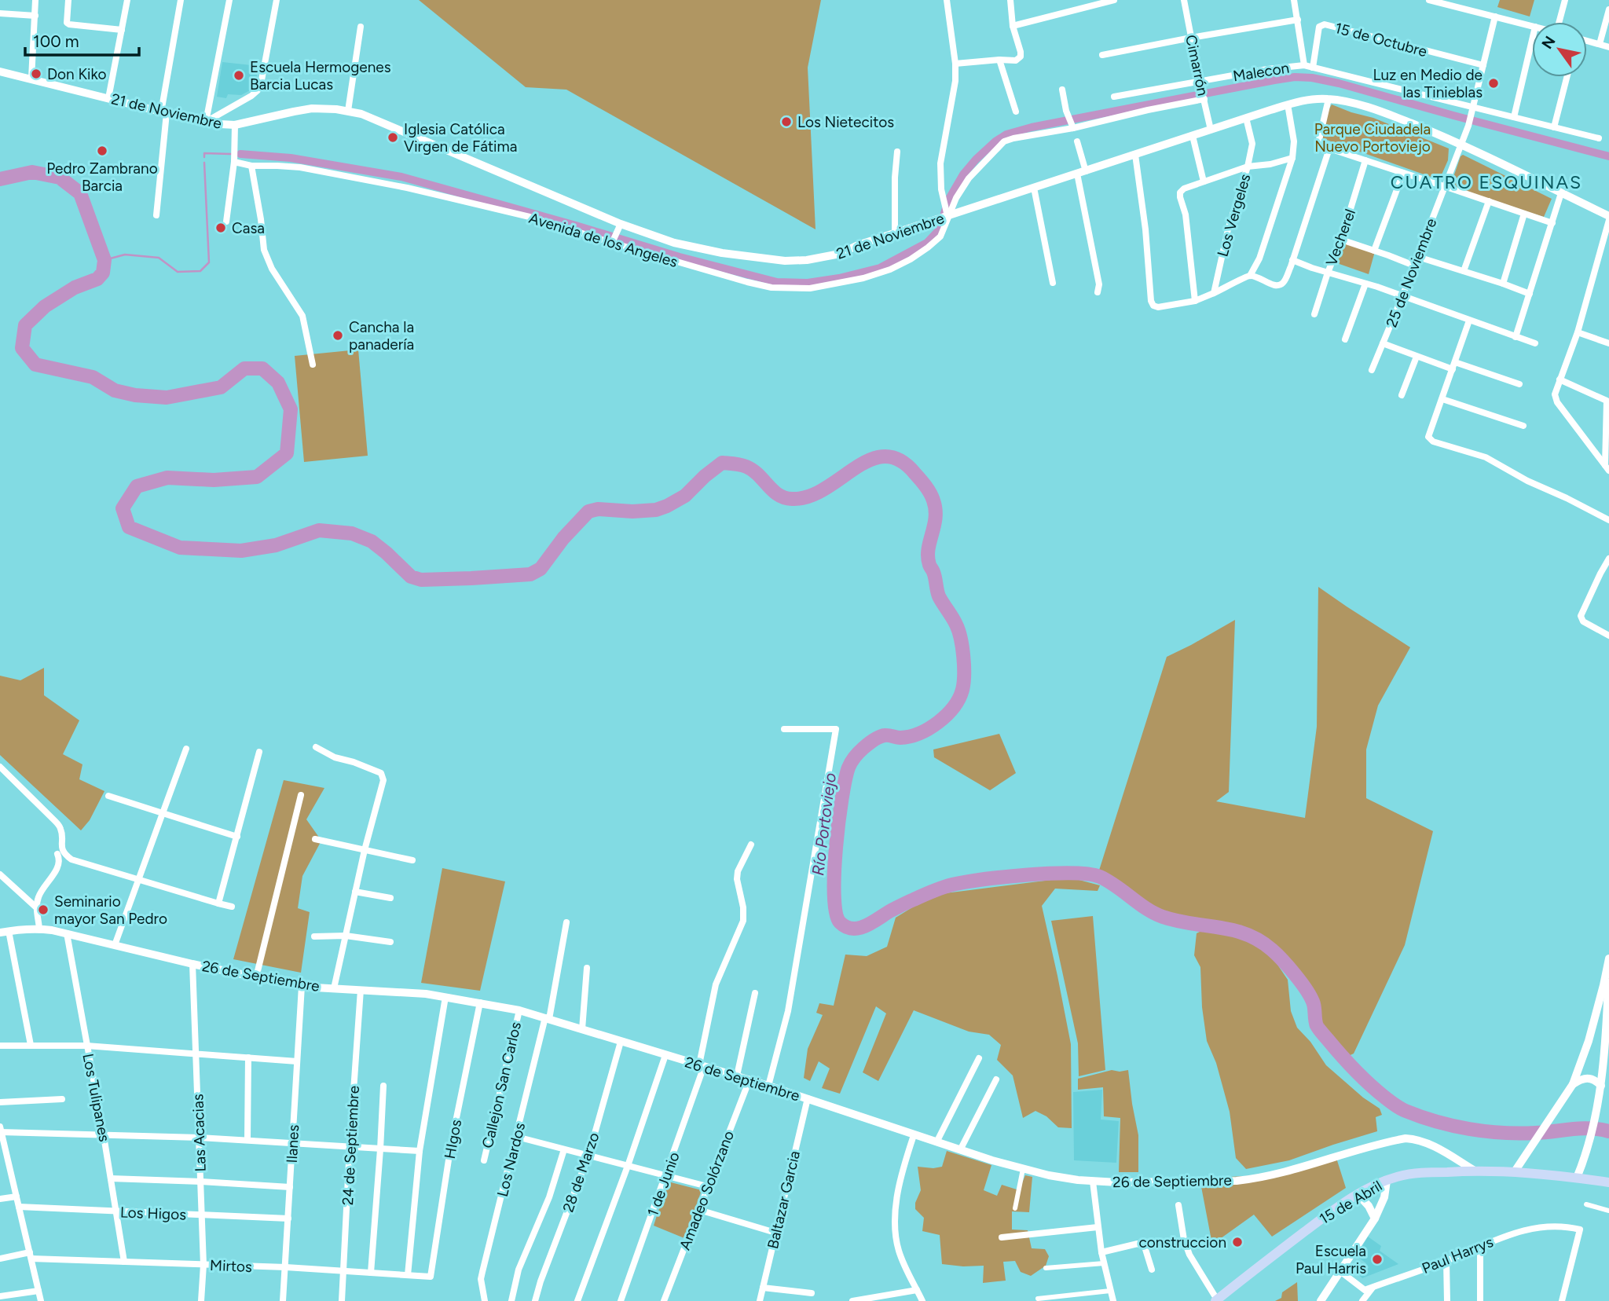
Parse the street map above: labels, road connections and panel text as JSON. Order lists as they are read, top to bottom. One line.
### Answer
{"streets":{"main road":["15 de Abril"],"street":["15 de Octubre","Cimarrón","Malecon","21 de Noviembre","Los Vergeles","Vecherel","Avenida de los Angeles","25 de Noviembre","26 de Septiembre","Callejon San Carlos","Los Tulipanes","Las Acacias","HIgos","Ilanes","24 de Septiembre","Los Nardos","28 de Marzo","1 de Junio","Amadeo Solórzano","Baltazar Garcia","Los Higos","Paul Harrys","Mirtos"]},"crossings":[["15 de Octubre","Malecon"],["15 de Octubre","25 de Noviembre"],["Cimarrón","Malecon"],["Cimarrón","21 de Noviembre"],["Cimarrón","Avenida de los Angeles"],["Malecon","25 de Noviembre"],["21 de Noviembre","Los Vergeles"],["21 de Noviembre","Avenida de los Angeles"],["21 de Noviembre","25 de Noviembre"],["26 de Septiembre","Callejon San Carlos"],["26 de Septiembre","Los Tulipanes"],["26 de Septiembre","Las Acacias"],["26 de Septiembre","HIgos"],["26 de Septiembre","Ilanes"],["26 de Septiembre","24 de Septiembre"],["26 de Septiembre","Los Nardos"],["26 de Septiembre","28 de Marzo"],["26 de Septiembre","1 de Junio"],["26 de Septiembre","Amadeo Solórzano"],["26 de Septiembre","Baltazar Garcia"],["26 de Septiembre","15 de Abril"],["Los Tulipanes","Los Higos"],["Los Tulipanes","Mirtos"],["Las Acacias","Los Higos"],["Las Acacias","Mirtos"],["HIgos","Mirtos"],["Ilanes","Los Higos"],["Ilanes","Mirtos"],["24 de Septiembre","Mirtos"]],"districts":["CUATRO ESQUINAS"],"water":["Río Portoviejo"],"parks":["Parque Ciudadela Nuevo Portoviejo"],"places":["Don Kiko","Escuela Hermogenes Barcia Lucas","Luz en Medio de las Tinieblas","Los Nietecitos","Iglesia Católica Virgen de Fátima","Pedro Zambrano Barcia","Casa","Cancha la panadería","Seminario mayor San Pedro","construccion","Escuela Paul Harris"],"scale_bar":"100 m","north":"top left"}
